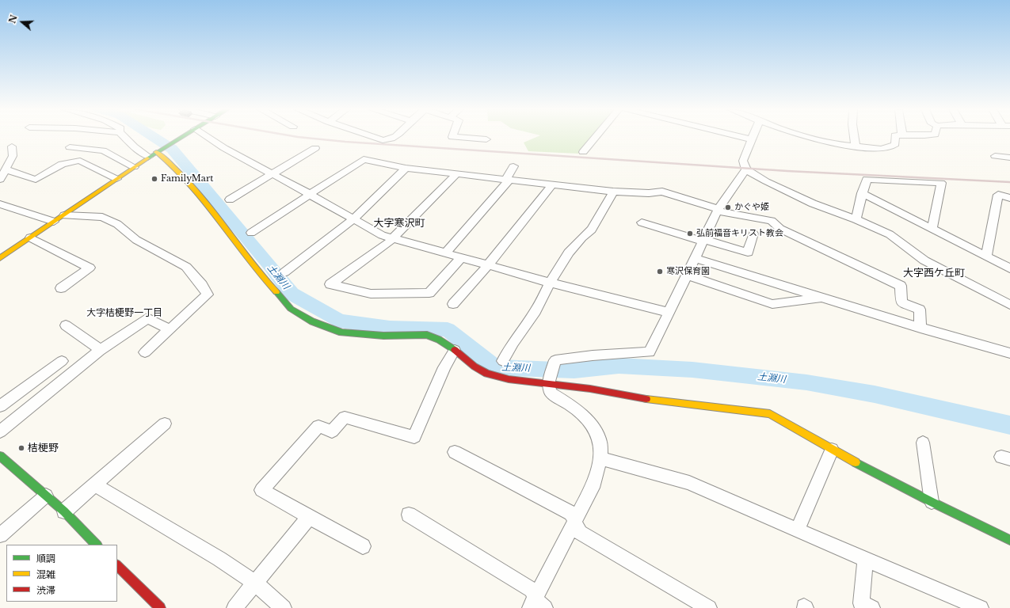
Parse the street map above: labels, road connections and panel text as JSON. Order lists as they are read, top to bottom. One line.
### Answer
{"districts":["大字寒沢町","大字西ケ丘町","大字桔梗野一丁目"],"water":["土淵川"],"places":["FamilyMart","かぐや姫","弘前福音キリスト教会","寒沢保育園","桔梗野"],"legend":["順調","混雑","渋滞"],"north":"left"}
